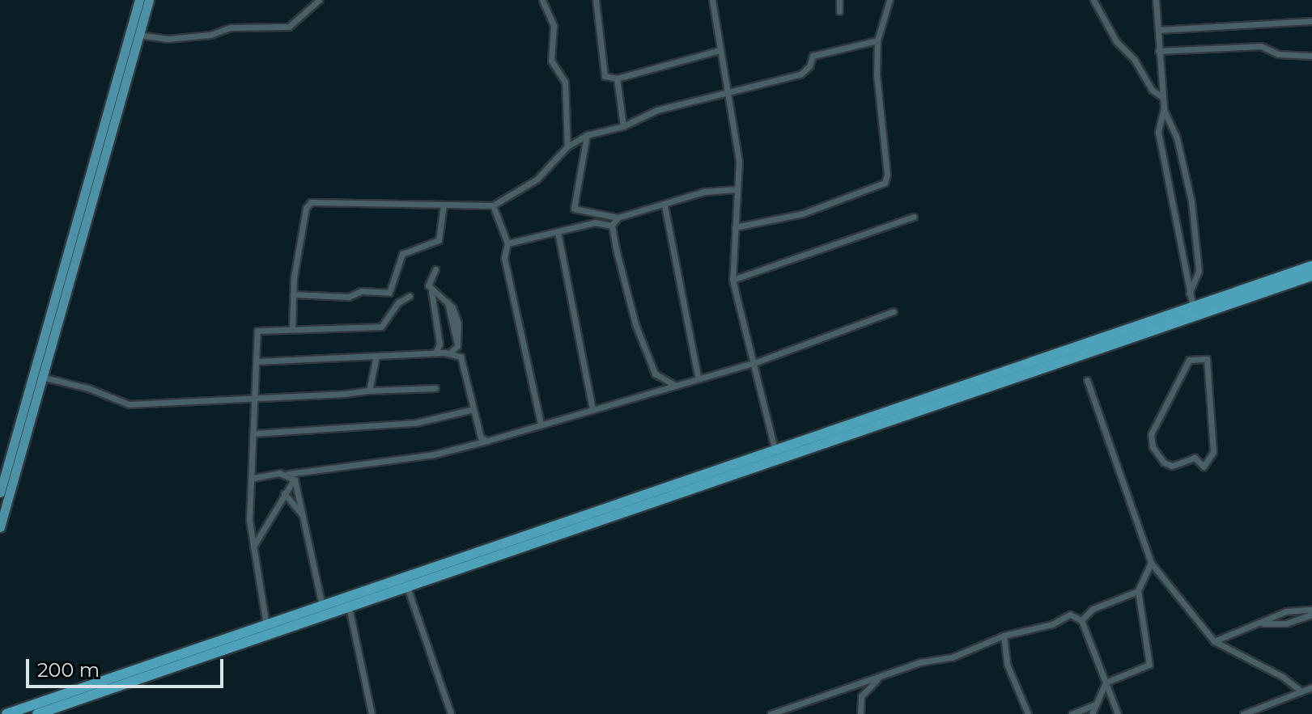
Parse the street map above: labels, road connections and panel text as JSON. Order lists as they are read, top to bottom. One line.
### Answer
{"scale_bar":"200 m"}
